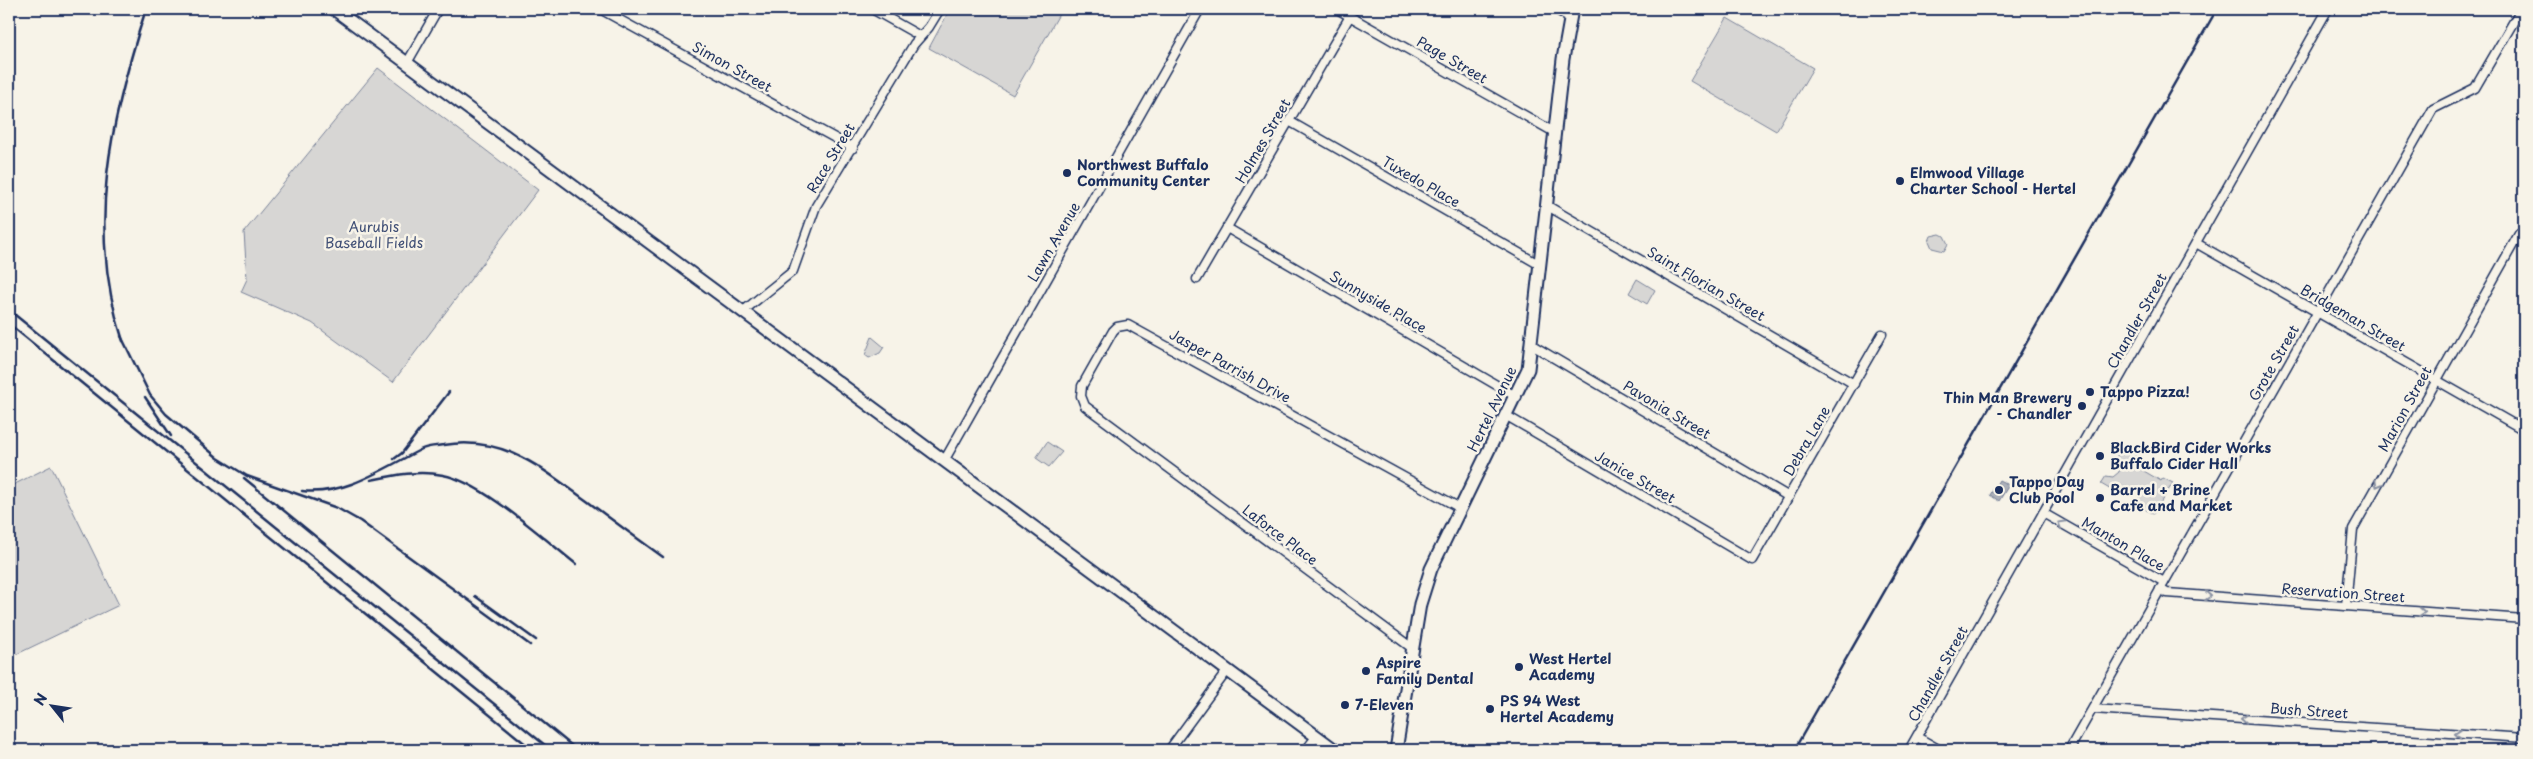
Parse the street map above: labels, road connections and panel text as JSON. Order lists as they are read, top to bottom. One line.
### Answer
{"streets":{"main road":["Hertel Avenue"],"street":["Page Street","Simon Street","Holmes Street","Race Street","Tuxedo Place","Lawn Avenue","Saint Florian Street","Sunnyside Place","Bridgeman Street","Chandler Street","Grote Street","Jasper Parrish Drive","Marion Street","Pavonia Street","Debra Lane","Janice Street","Laforce Place","Manton Place","Reservation Street","Bush Street"]},"crossings":[["Page Street","Holmes Street"],["Page Street","Hertel Avenue"],["Simon Street","Race Street"],["Holmes Street","Tuxedo Place"],["Holmes Street","Sunnyside Place"],["Tuxedo Place","Hertel Avenue"],["Saint Florian Street","Hertel Avenue"],["Saint Florian Street","Debra Lane"],["Sunnyside Place","Hertel Avenue"],["Bridgeman Street","Chandler Street"],["Bridgeman Street","Grote Street"],["Bridgeman Street","Marion Street"],["Chandler Street","Manton Place"],["Grote Street","Manton Place"],["Grote Street","Reservation Street"],["Grote Street","Bush Street"],["Jasper Parrish Drive","Hertel Avenue"],["Jasper Parrish Drive","Laforce Place"],["Hertel Avenue","Pavonia Street"],["Hertel Avenue","Janice Street"],["Hertel Avenue","Laforce Place"],["Marion Street","Reservation Street"],["Pavonia Street","Debra Lane"],["Debra Lane","Janice Street"],["Manton Place","Reservation Street"]],"one_way":["Marion Street","Manton Place","Reservation Street","Bush Street"],"parks":["Aurubis Baseball Fields"],"places":["Northwest Buffalo Community Center","Elmwood Village Charter School - Hertel","Tappo Pizza!","Thin Man Brewery - Chandler","BlackBird Cider Works Buffalo Cider Hall","Tappo Day Club Pool","Barrel + Brine Cafe and Market","West Hertel Academy","Aspire Family Dental","7-Eleven","PS 94 West Hertel Academy"],"north":"top left"}
